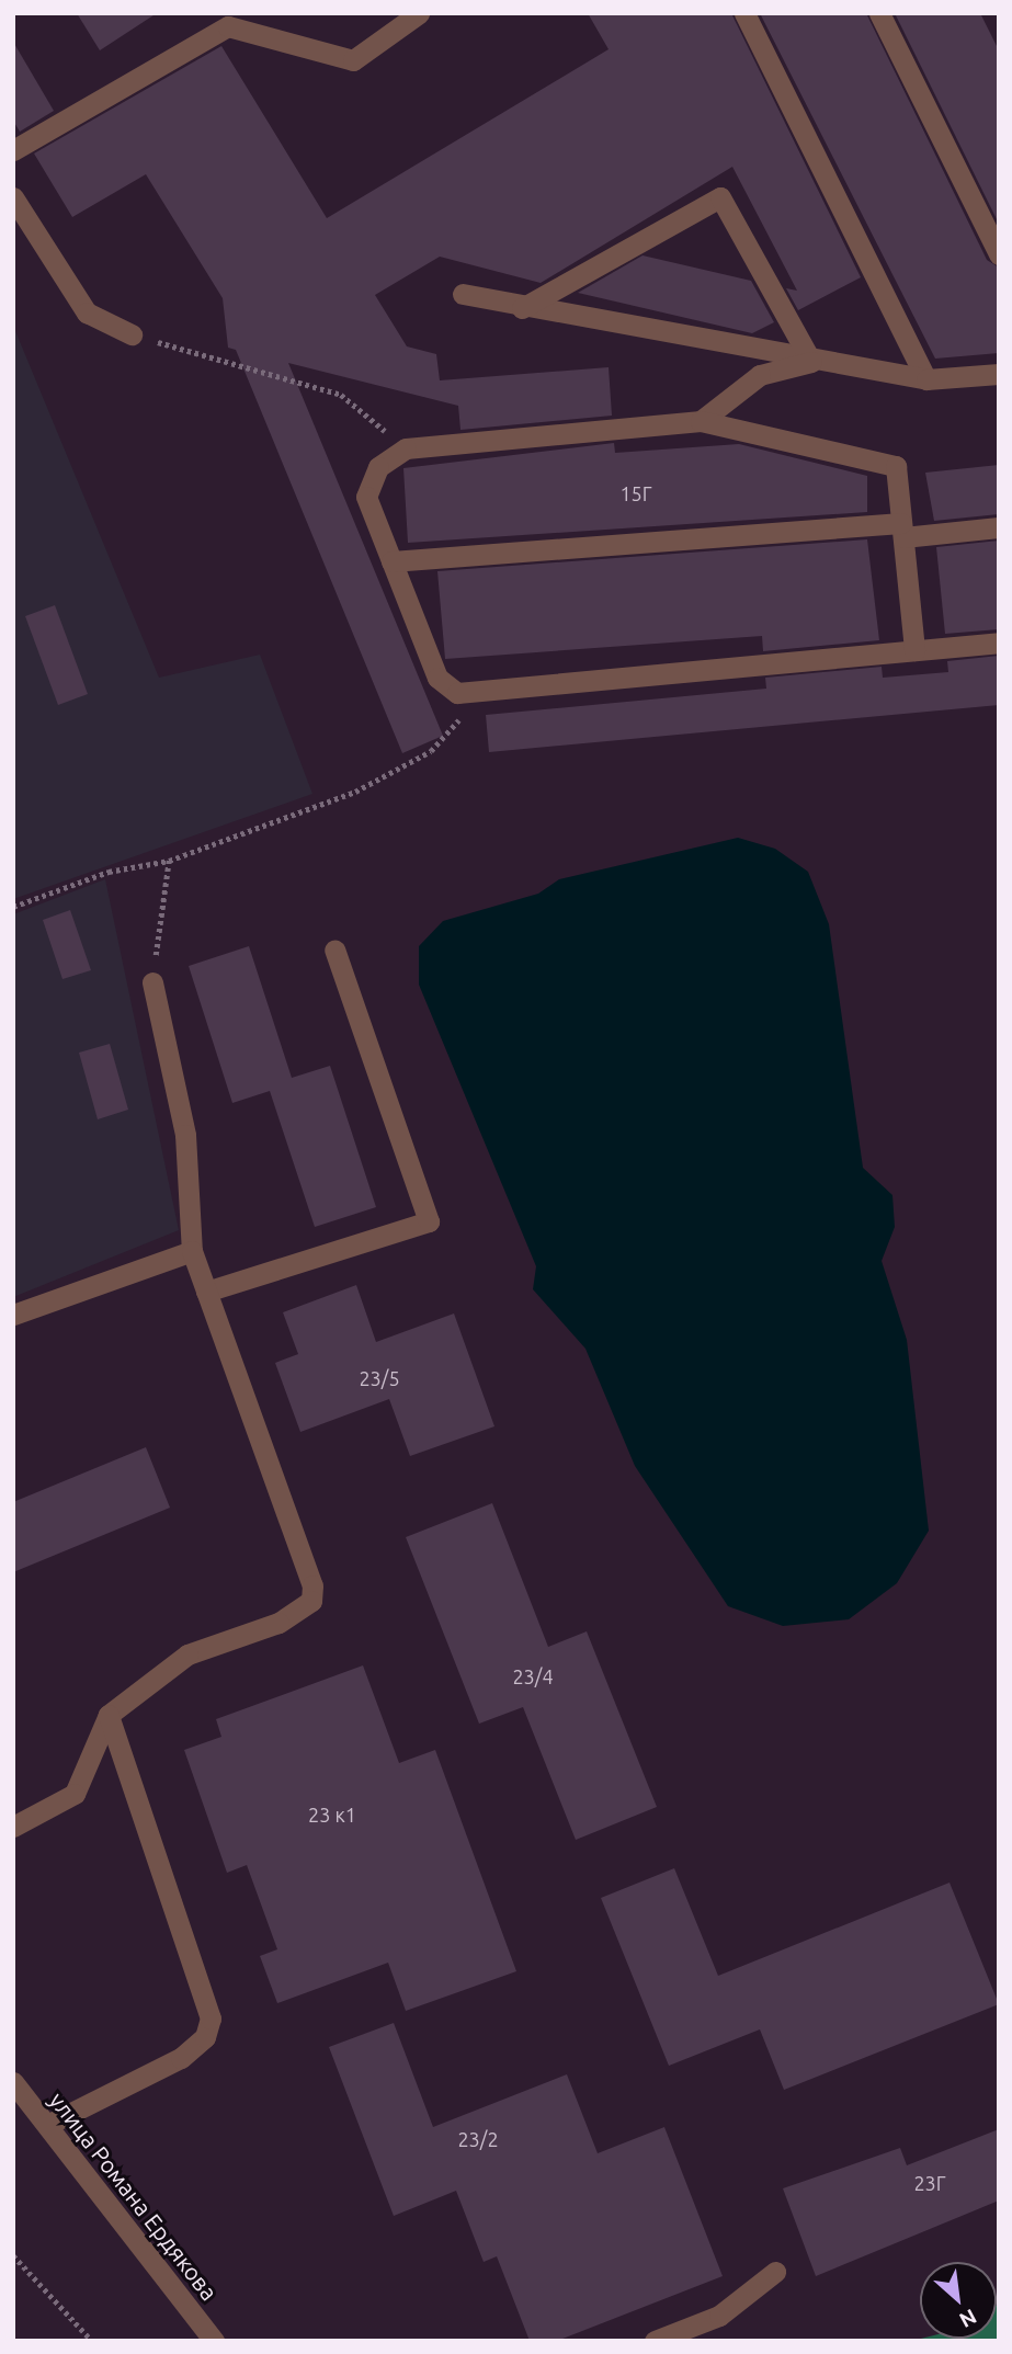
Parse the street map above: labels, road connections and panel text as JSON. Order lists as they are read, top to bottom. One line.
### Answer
{"streets":{"street":["улица Романа Ердякова"]},"house_numbers":["15Г","23/5","23/4","23 к1","23/2","23Г"],"north":"bottom right"}
